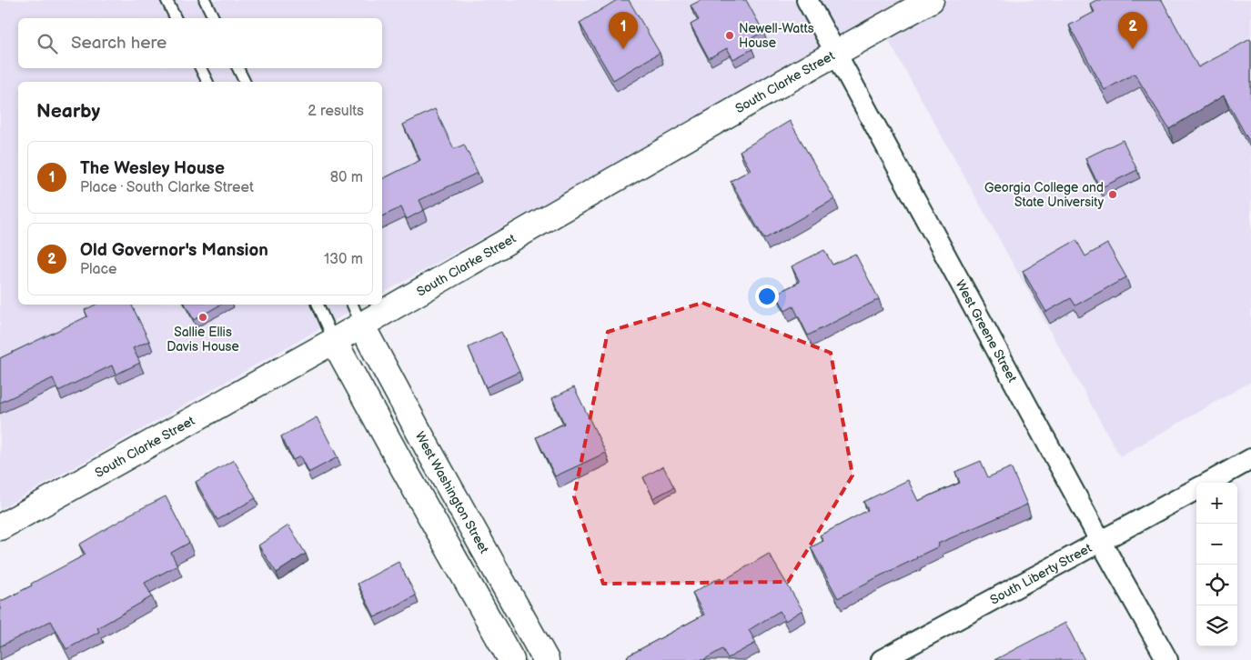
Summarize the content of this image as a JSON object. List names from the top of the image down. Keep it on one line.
{"streets":{"main road":["South Clarke Street","West Washington Street"],"street":["West Greene Street","South Liberty Street"]},"crossings":[["South Clarke Street","West Greene Street"],["South Clarke Street","West Washington Street"],["West Greene Street","South Liberty Street"]],"places":["Newell-Watts House","Georgia College and State University","Sallie Ellis Davis House"],"page":{"pins":["1","2"],"search":"Search here","heading":["Nearby","2 results"],"list":[{"mark":"1","name":"The Wesley House","note":"Place · South Clarke Street","value":"80 m"},{"mark":"2","name":"Old Governor's Mansion","note":"Place","value":"130 m"}],"map_buttons":["+","−"]}}
